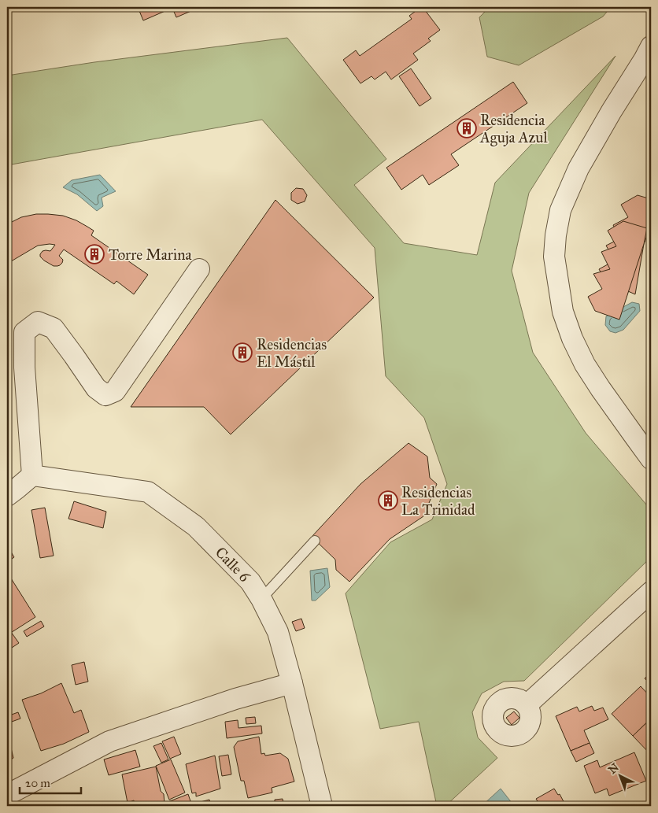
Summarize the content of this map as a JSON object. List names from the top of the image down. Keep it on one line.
{"streets":{"street":["Calle 6"]},"places":{"building":["Residencia Aguja Azul","Torre Marina","Residencias El Mástil","Residencias La Trinidad"]},"scale_bar":"20 m","north":"top left"}
